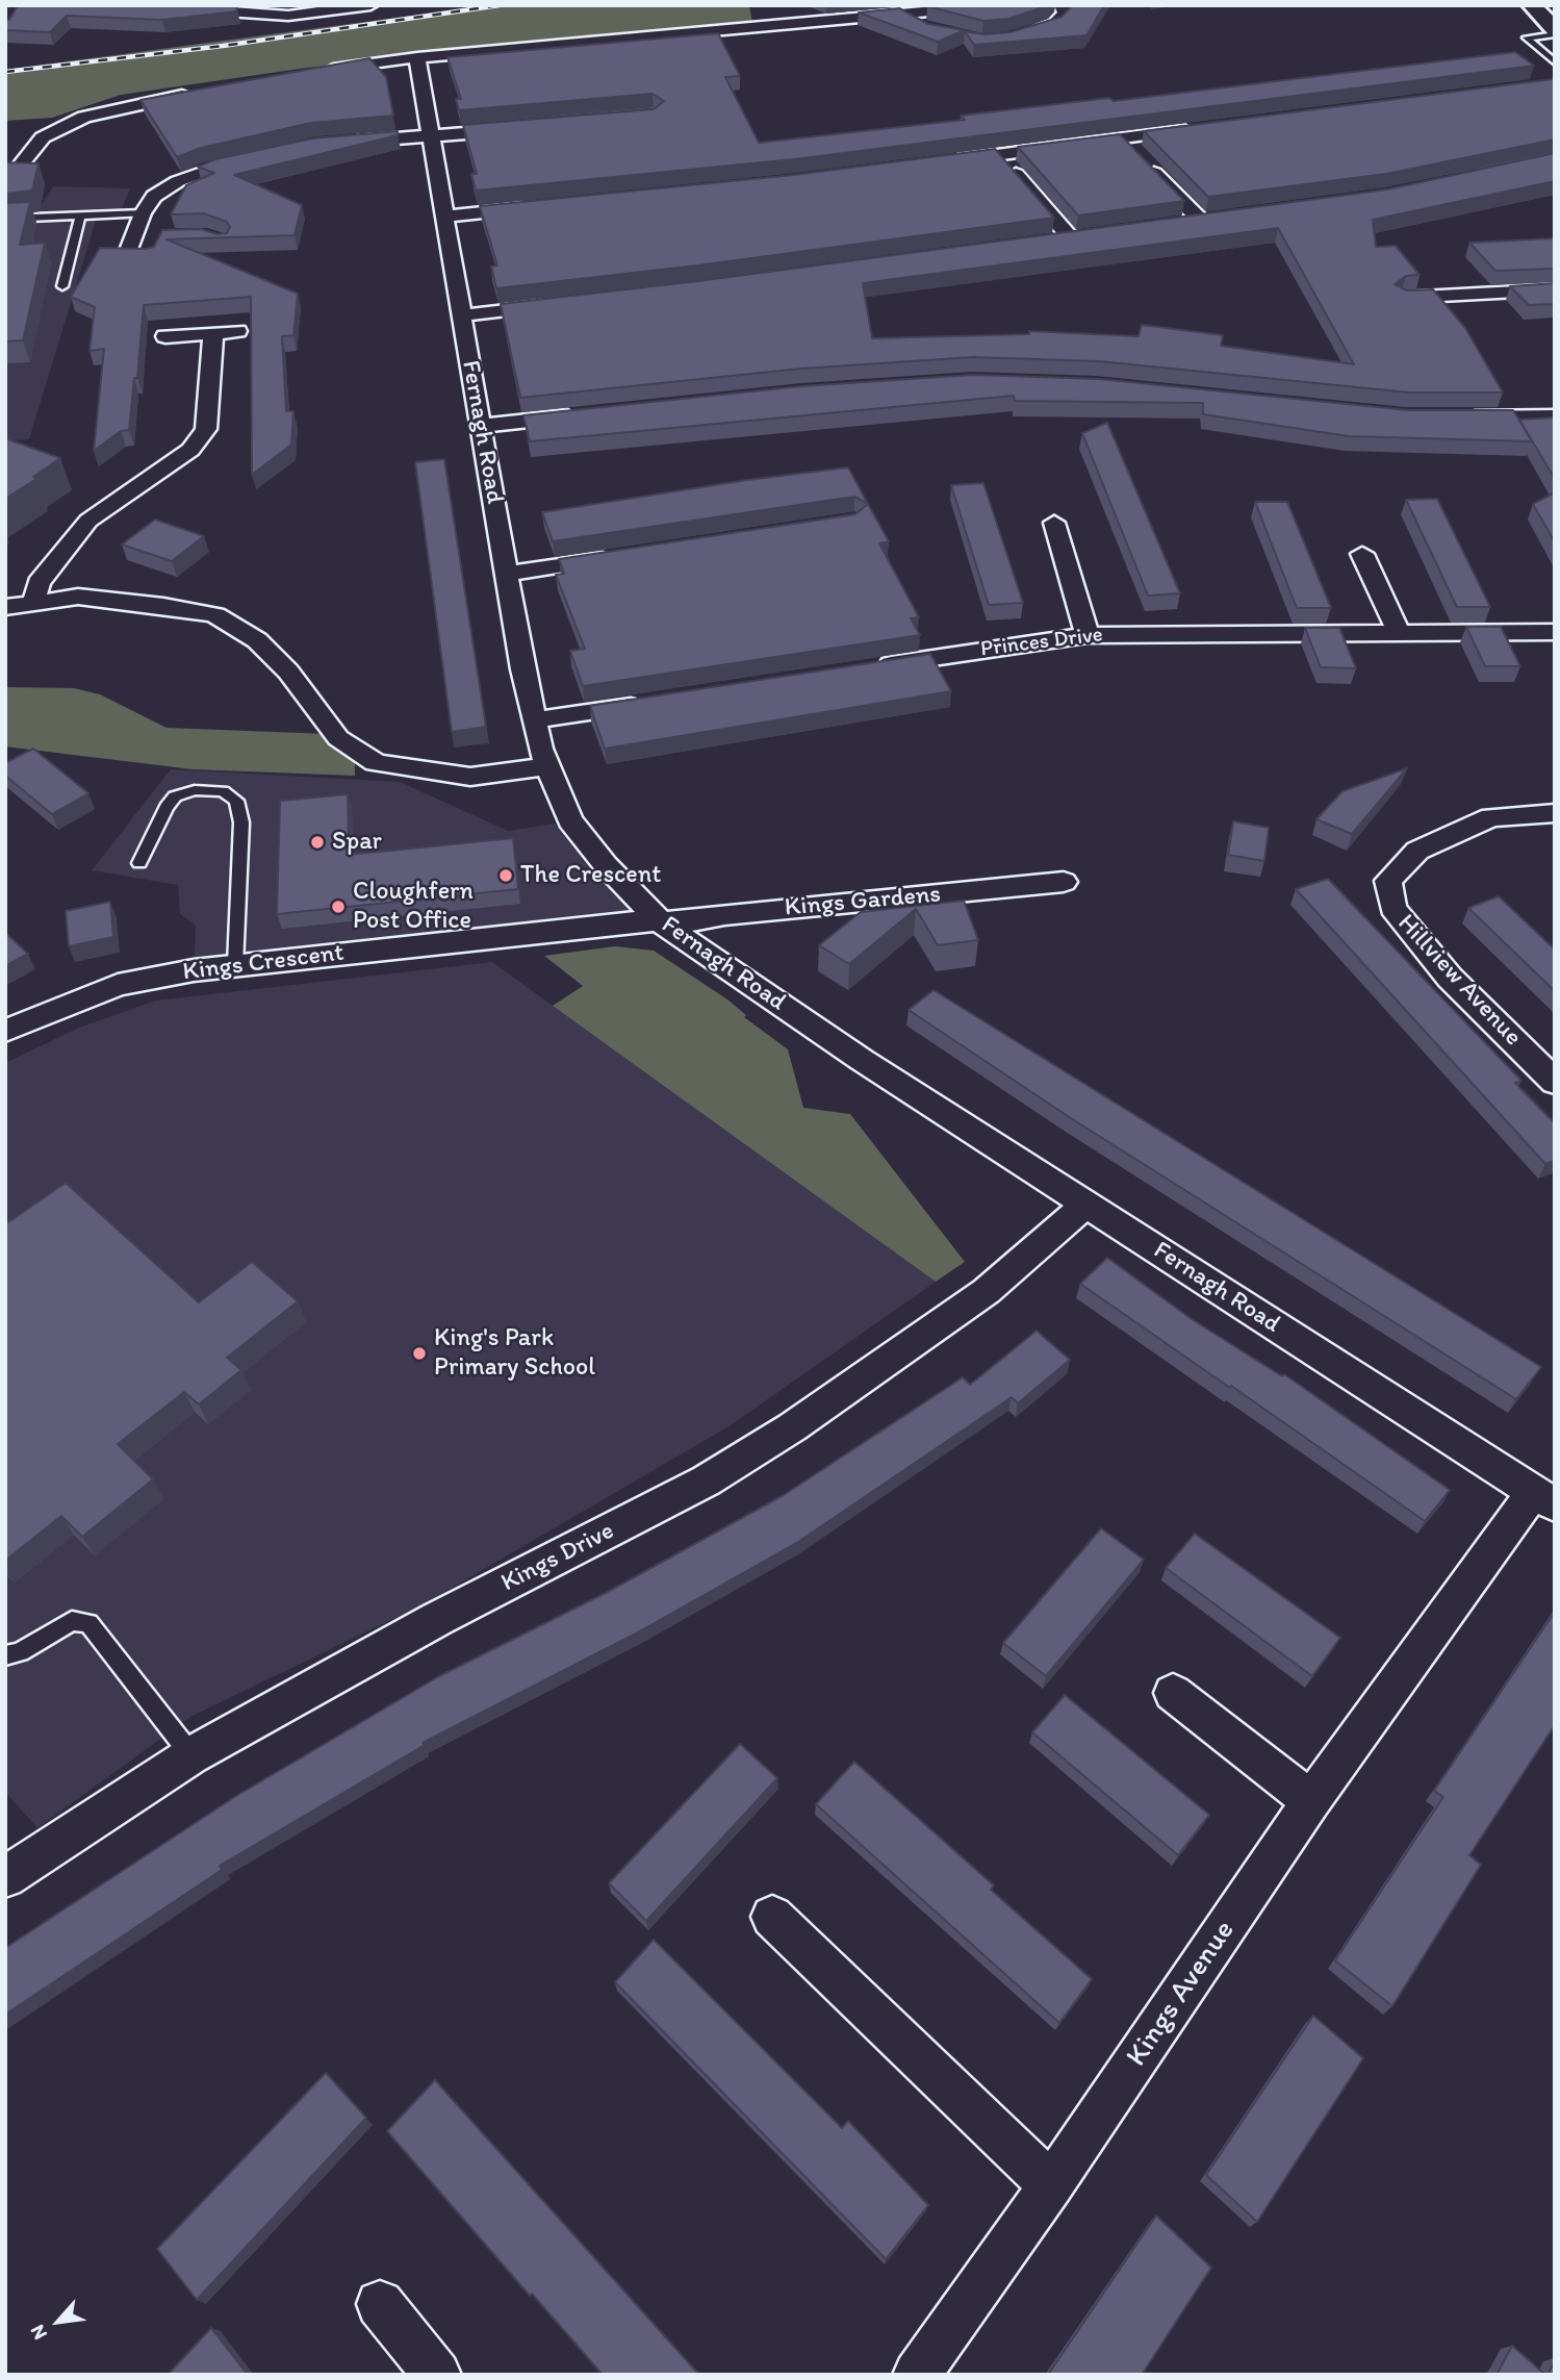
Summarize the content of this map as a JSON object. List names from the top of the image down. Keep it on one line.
{"streets":{"street":["Fernagh Road","Princes Drive","Kings Gardens","Kings Crescent","Hillview Avenue","Kings Drive","Kings Avenue"]},"crossings":[["Fernagh Road","Kings Gardens"],["Fernagh Road","Kings Crescent"],["Fernagh Road","Kings Drive"],["Fernagh Road","Kings Avenue"],["Kings Gardens","Kings Crescent"]],"places":["Spar","The Crescent","Cloughfern Post Office","King's Park Primary School"],"north":"bottom left"}
